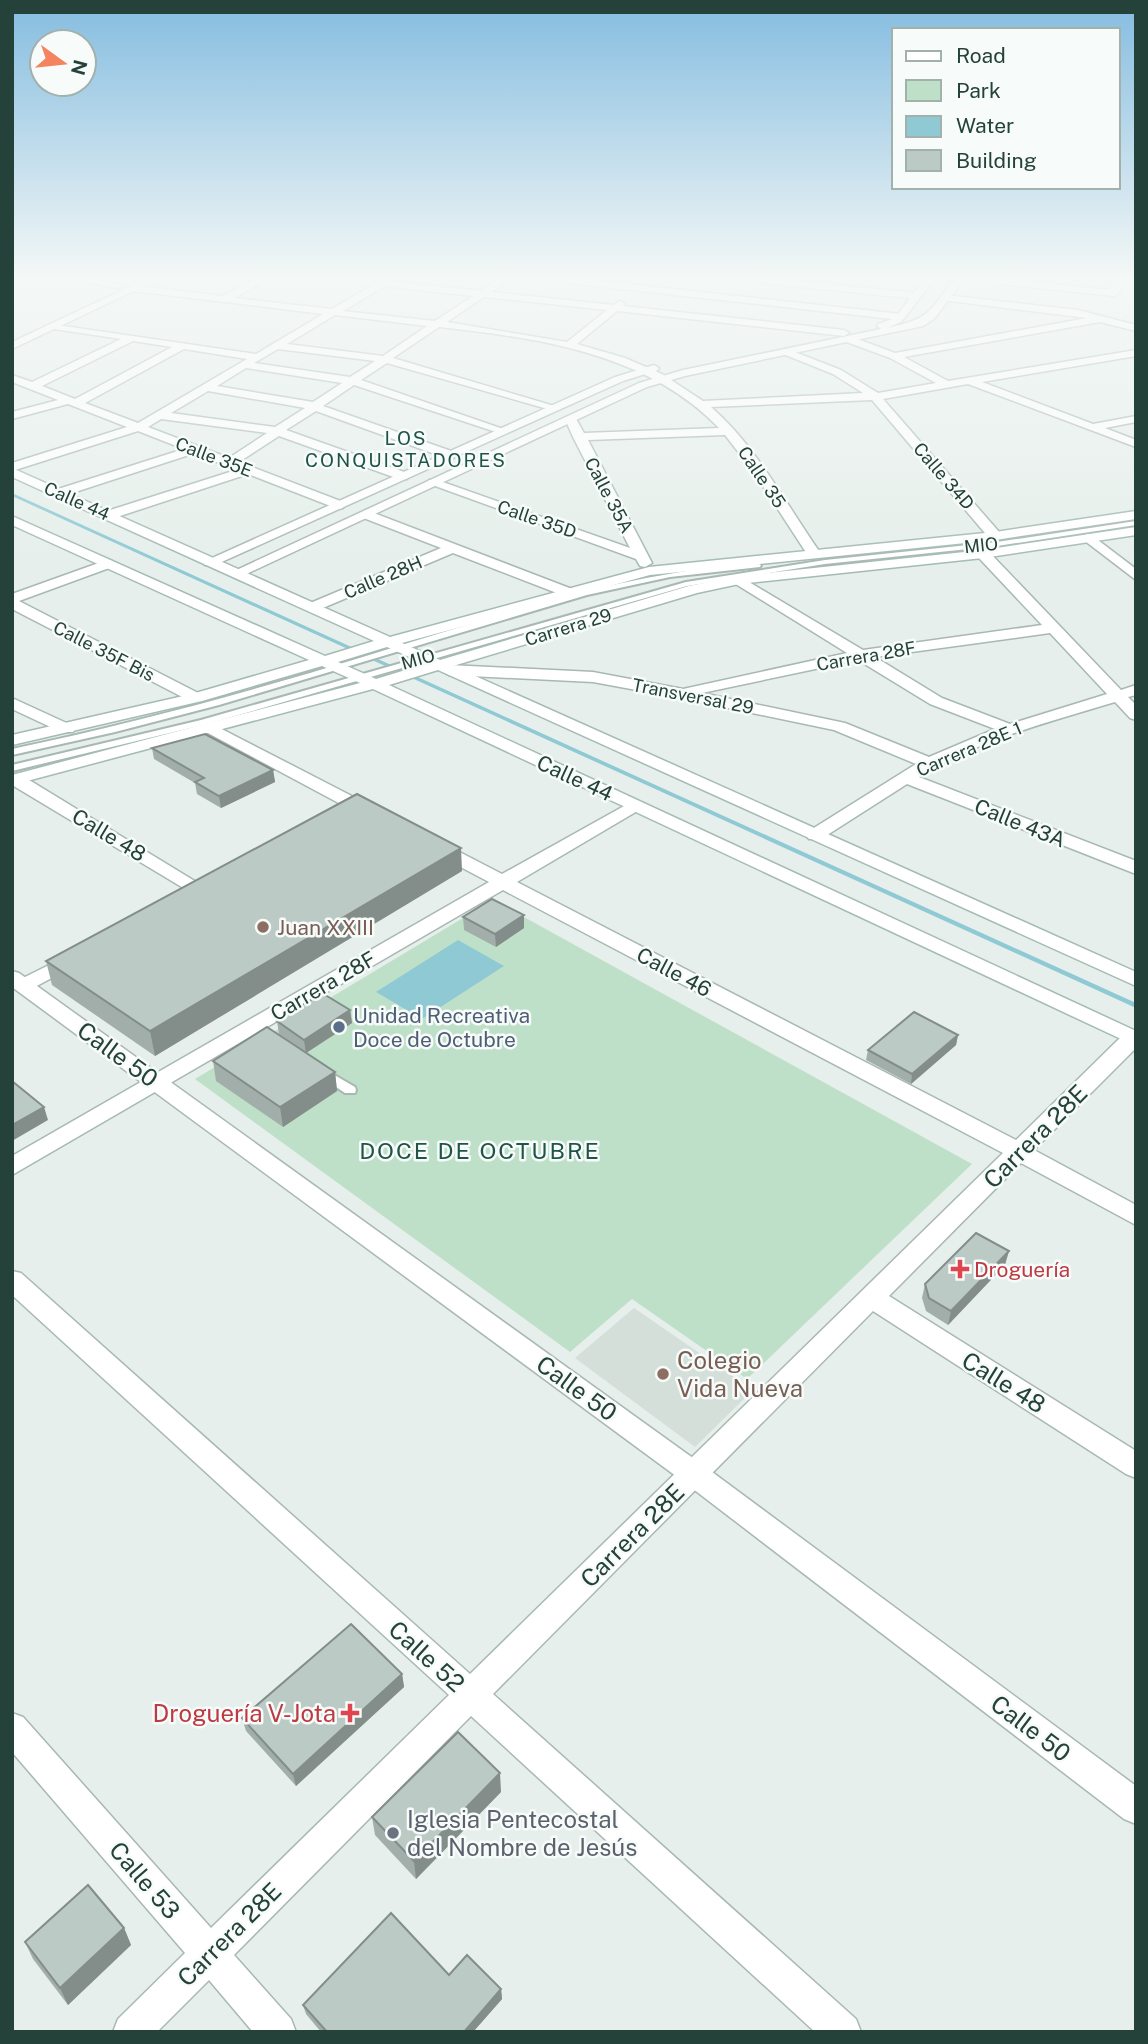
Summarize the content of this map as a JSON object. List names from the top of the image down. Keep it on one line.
{"streets":{"street":["Calle 35E","Calle 34D","Calle 35","Calle 35A","Calle 44","Calle 35D","Calle 28H","Carrera 29","Calle 35F Bis","Carrera 28F","Transversal 29","Carrera 28E 1","Calle 43A","Calle 48","Calle 46","Calle 50","Carrera 28E","Calle 52","Calle 53"],"lane":["MIO"]},"crossings":[["Calle 34D","Carrera 29"],["Calle 35","MIO"],["Calle 35","Carrera 29"],["Calle 35A","Calle 35D"],["Calle 35A","Carrera 29"],["Calle 44","MIO"],["Calle 44","Calle 28H"],["Calle 44","Carrera 29"],["Calle 44","Carrera 28F"],["Calle 44","Transversal 29"],["Calle 44","Carrera 28E 1"],["Calle 44","Carrera 28E"],["MIO","Carrera 29"],["MIO","Transversal 29"],["Carrera 29","Calle 35F Bis"],["Carrera 29","Transversal 29"],["Carrera 29","Calle 48"],["Carrera 28F","Transversal 29"],["Carrera 28F","Calle 46"],["Carrera 28F","Calle 50"],["Transversal 29","Carrera 28E 1"],["Carrera 28E 1","Calle 43A"],["Calle 48","Carrera 28E"],["Calle 46","Carrera 28E"],["Calle 50","Carrera 28E"],["Carrera 28E","Calle 52"],["Carrera 28E","Calle 53"]],"districts":["LOS CONQUISTADORES","DOCE DE OCTUBRE"],"places":{"other":["Juan XXIII","Unidad Recreativa Doce de Octubre","Colegio Vida Nueva","Iglesia Pentecostal del Nombre de Jesús"],"health":["Droguería","Droguería V-Jota"]},"legend":["Road","Park","Water","Building"],"north":"right"}
